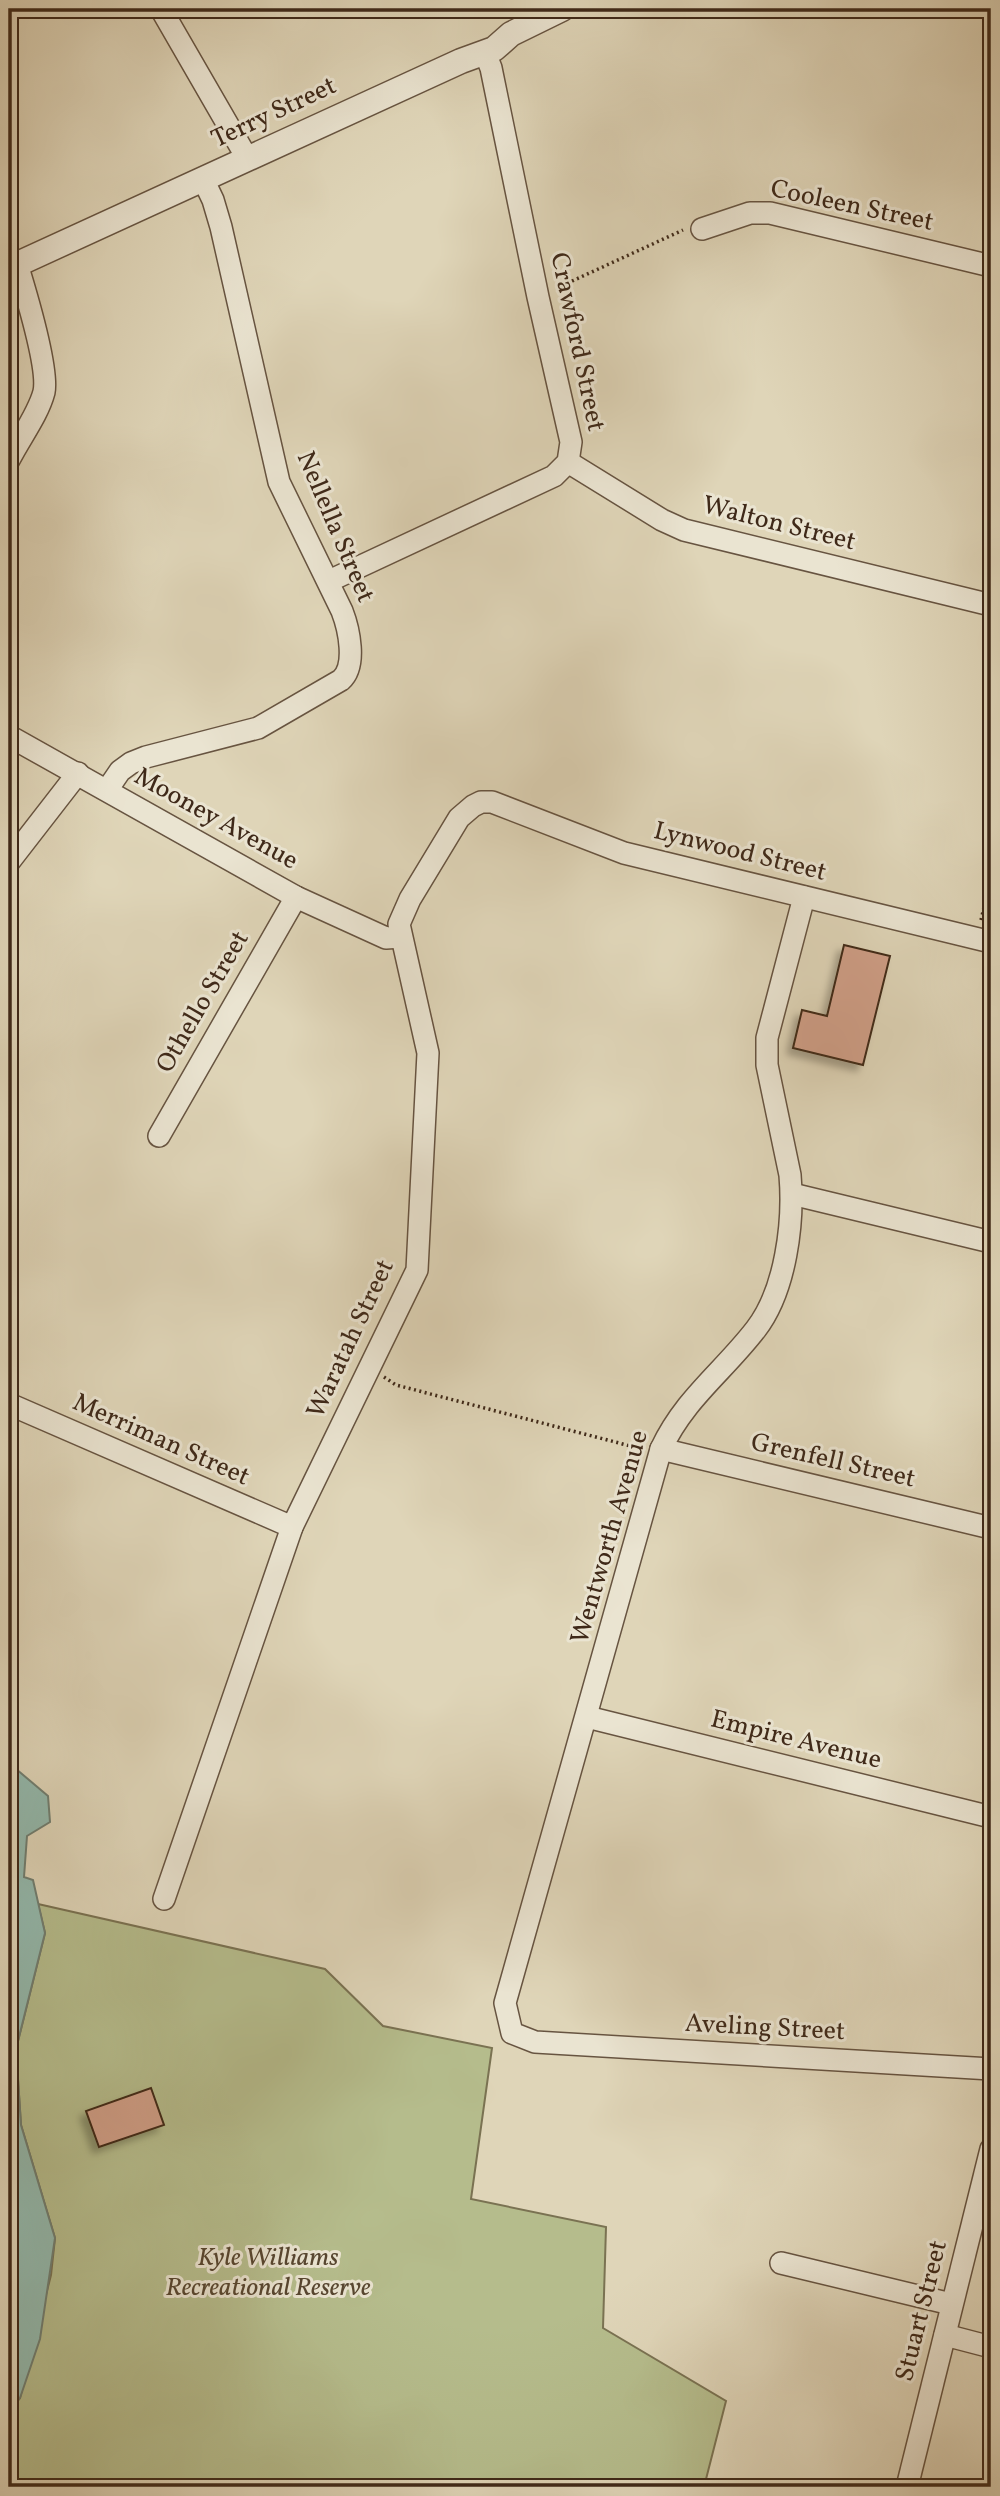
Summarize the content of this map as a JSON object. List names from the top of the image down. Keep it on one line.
{"streets":{"street":["Terry Street","Cooleen Street","Crawford Street","Walton Street","Nellella Street","Mooney Avenue","Lynwood Street","Othello Street","Waratah Street","Merriman Street","Grenfell Street","Wentworth Avenue","Empire Avenue","Aveling Street","Stuart Street"]},"crossings":[["Terry Street","Crawford Street"],["Terry Street","Nellella Street"],["Crawford Street","Walton Street"],["Crawford Street","Nellella Street"],["Nellella Street","Mooney Avenue"],["Mooney Avenue","Othello Street"],["Mooney Avenue","Waratah Street"],["Lynwood Street","Waratah Street"],["Lynwood Street","Wentworth Avenue"],["Waratah Street","Merriman Street"],["Grenfell Street","Wentworth Avenue"],["Wentworth Avenue","Empire Avenue"],["Wentworth Avenue","Aveling Street"]],"parks":["Kyle Williams Recreational Reserve"]}
